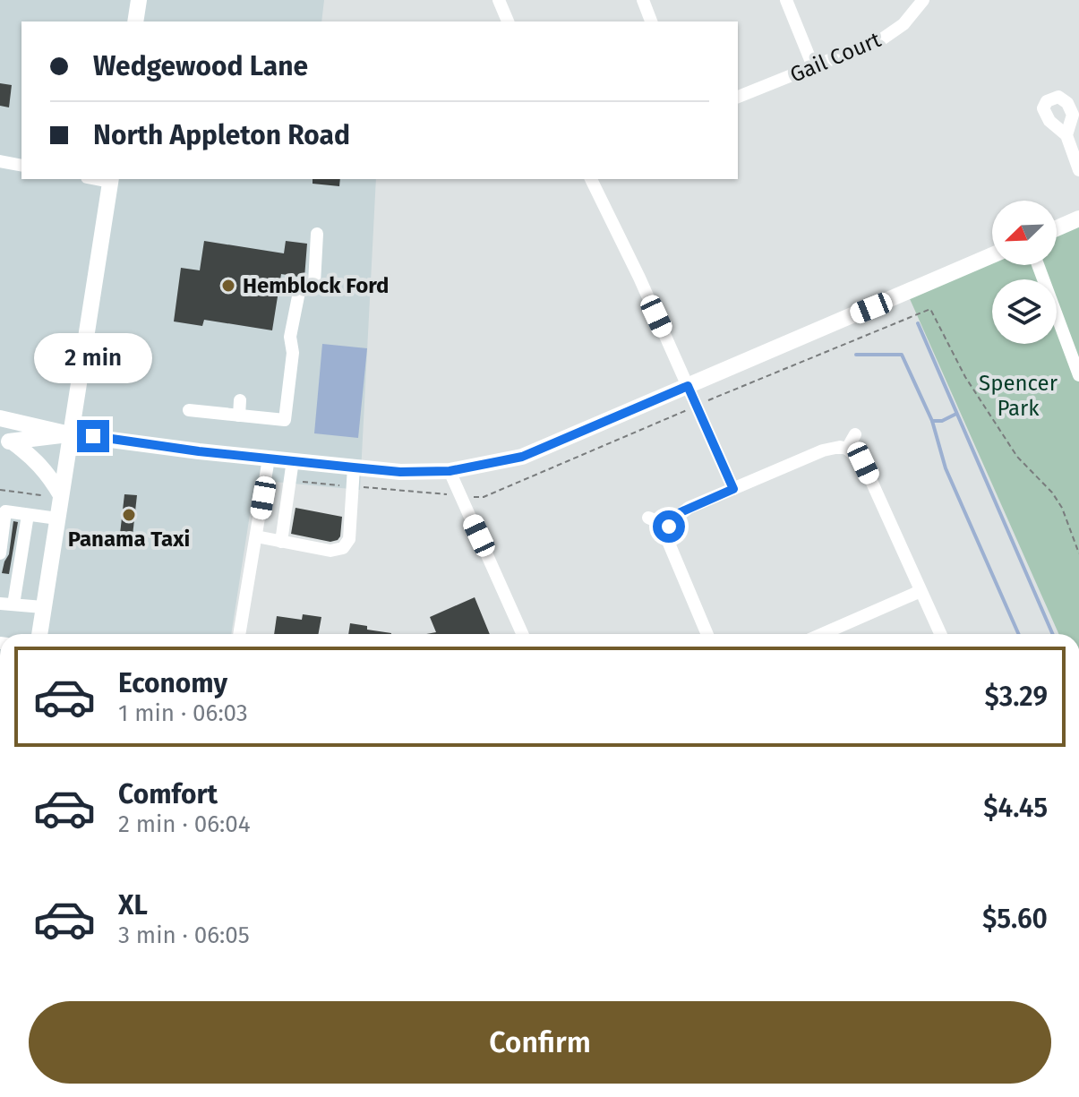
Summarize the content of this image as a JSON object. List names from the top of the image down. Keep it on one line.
{"streets":{"street":["Gail Court"]},"parks":["Spencer Park"],"places":["Hemblock Ford","Panama Taxi"],"north":"bottom left","page":{"banner":["Wedgewood Lane","North Appleton Road"],"bubble":"2 min","list":[{"name":"Economy","note":"1 min · 06:03","value":"$3.29"},{"name":"Comfort","note":"2 min · 06:04","value":"$4.45"},{"name":"XL","note":"3 min · 06:05","value":"$5.60"}],"buttons":"Confirm"}}
